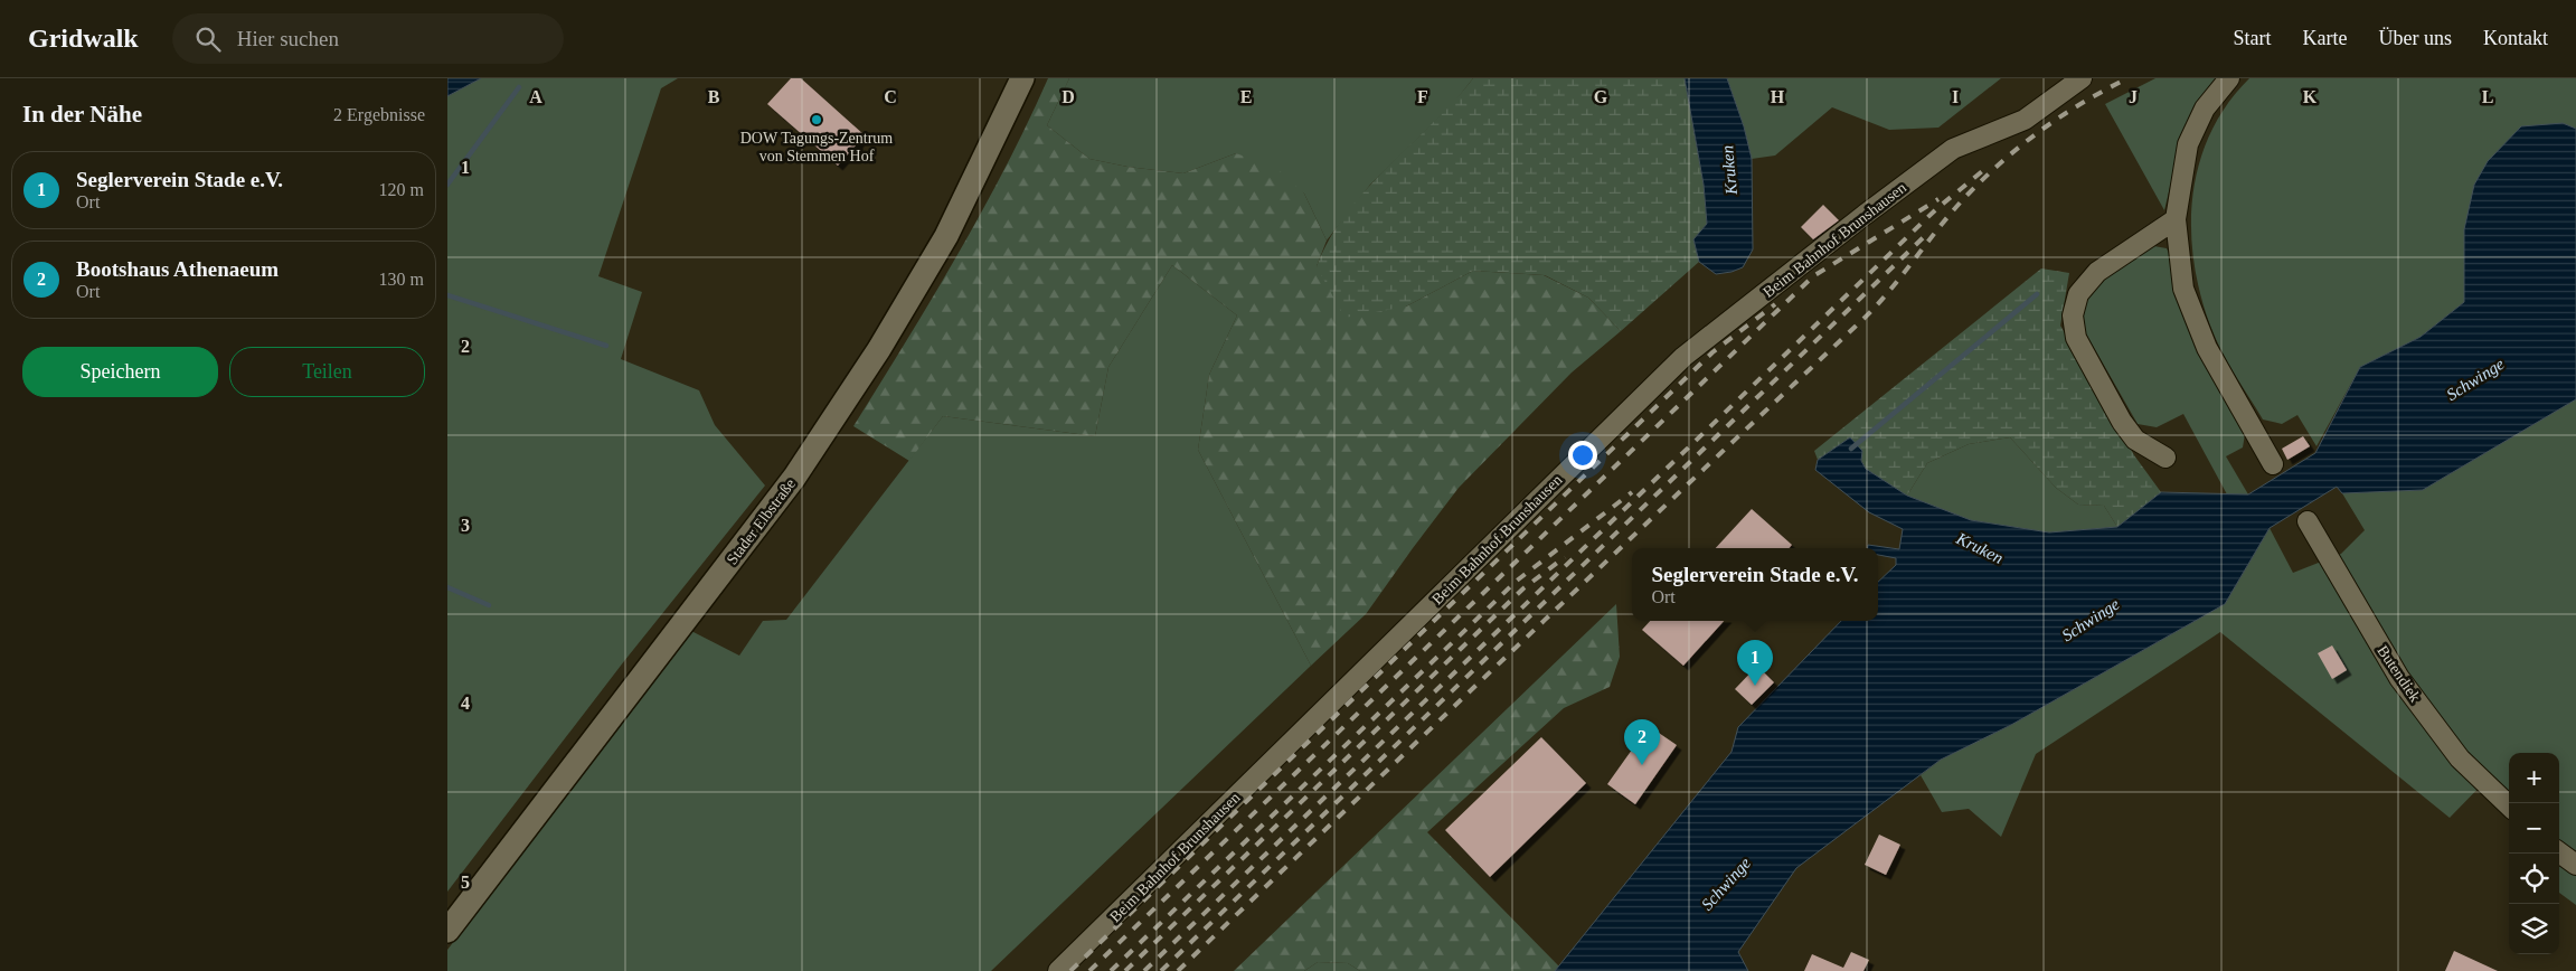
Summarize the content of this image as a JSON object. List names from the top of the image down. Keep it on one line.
{"streets":{"street":["Beim Bahnhof Brunshausen","Stader Elbstraße","Butendiek"]},"water":["Kruken","Schwinge"],"places":["DOW Tagungs-Zentrum von Stemmen Hof"],"page":{"header":"Gridwalk","search":"Hier suchen","nav":["Start","Karte","Über uns","Kontakt"],"heading":["In der Nähe","2 Ergebnisse"],"list":[{"mark":"1","name":"Seglerverein Stade e.V.","note":"Ort","value":"120 m"},{"mark":"2","name":"Bootshaus Athenaeum","note":"Ort","value":"130 m"}],"buttons":["Speichern","Teilen"],"popup":["Seglerverein Stade e.V.","Ort"],"pins":["1","2"],"map_buttons":["+","−"]},"grid":{"columns":["A","B","C","D","E","F","G","H","I","J","K","L"],"rows":["1","2","3","4","5"]}}
